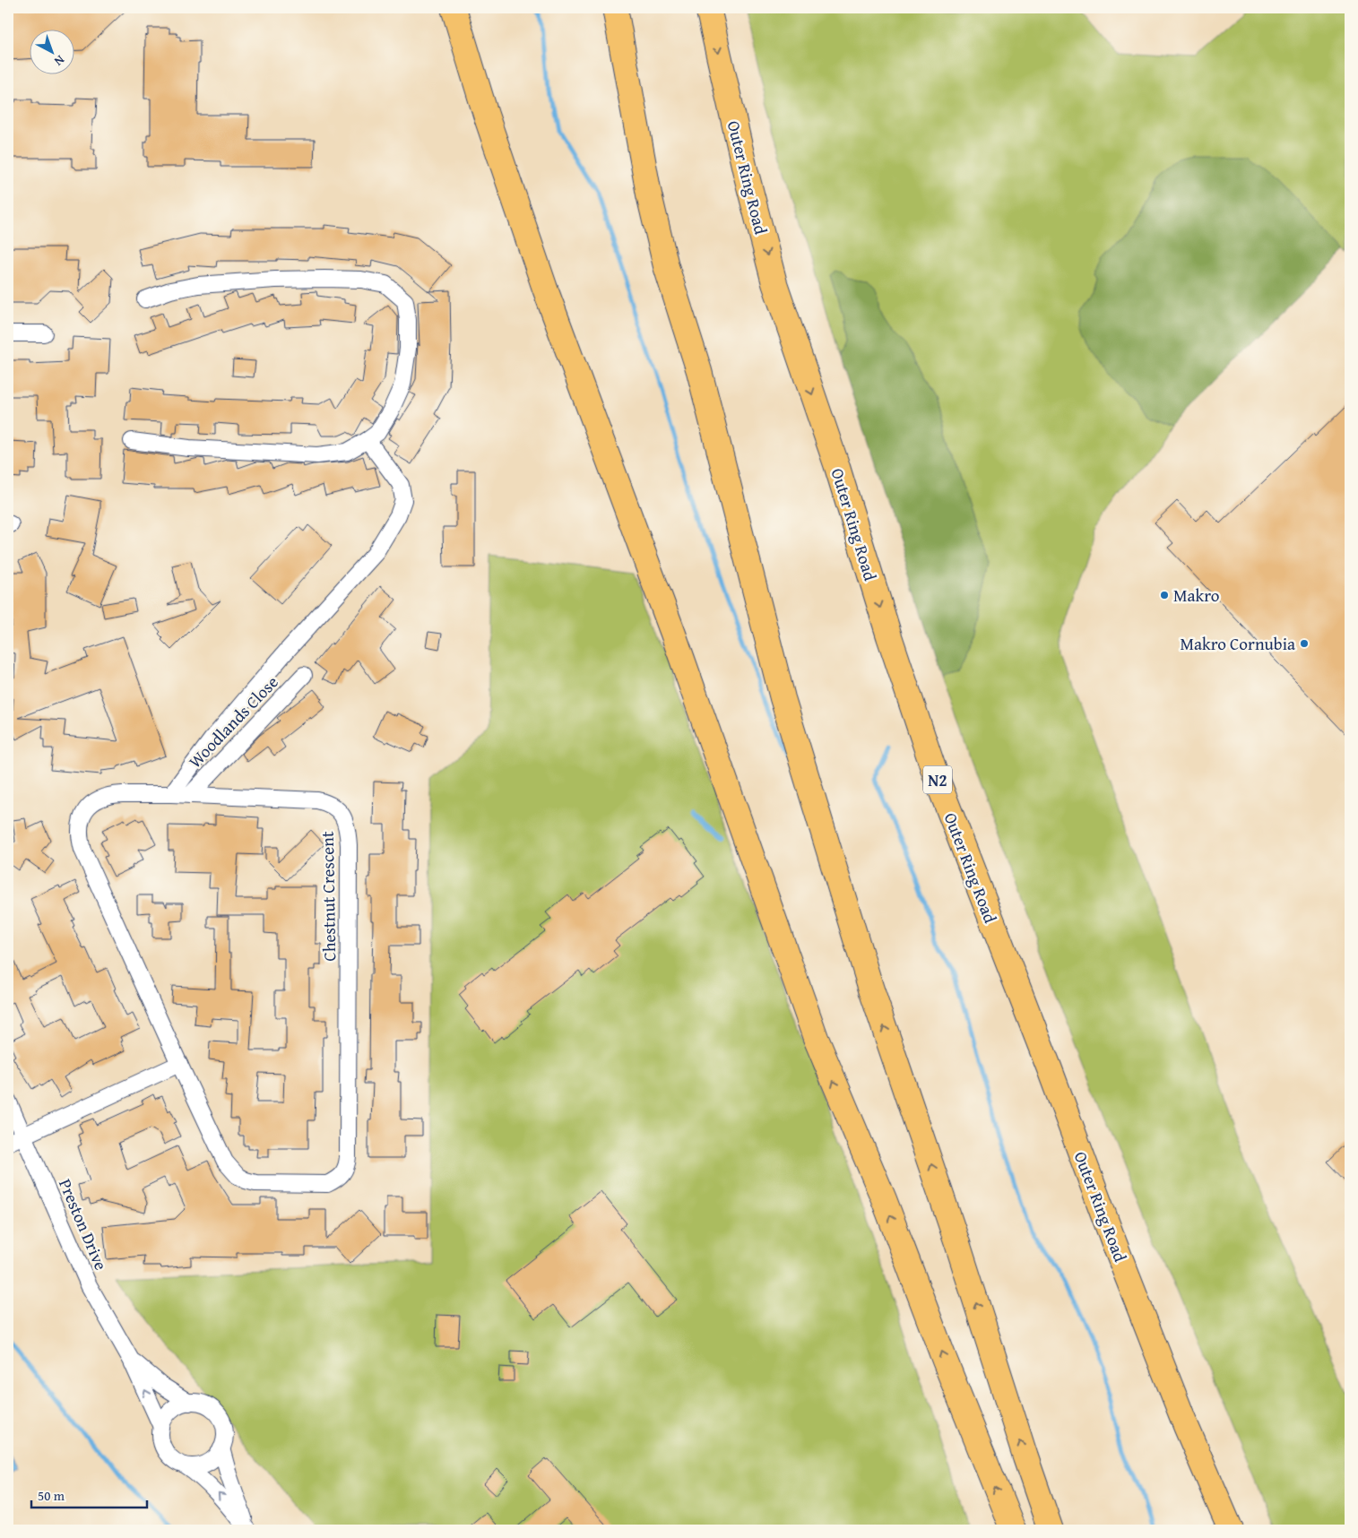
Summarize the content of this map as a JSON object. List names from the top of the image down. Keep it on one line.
{"streets":{"highway":["Outer Ring Road","N2"],"street":["Woodlands Close","Chestnut Crescent","Preston Drive"]},"crossings":[["Woodlands Close","Chestnut Crescent"]],"places":["Makro","Makro Cornubia"],"scale_bar":"50 m","north":"bottom right"}
